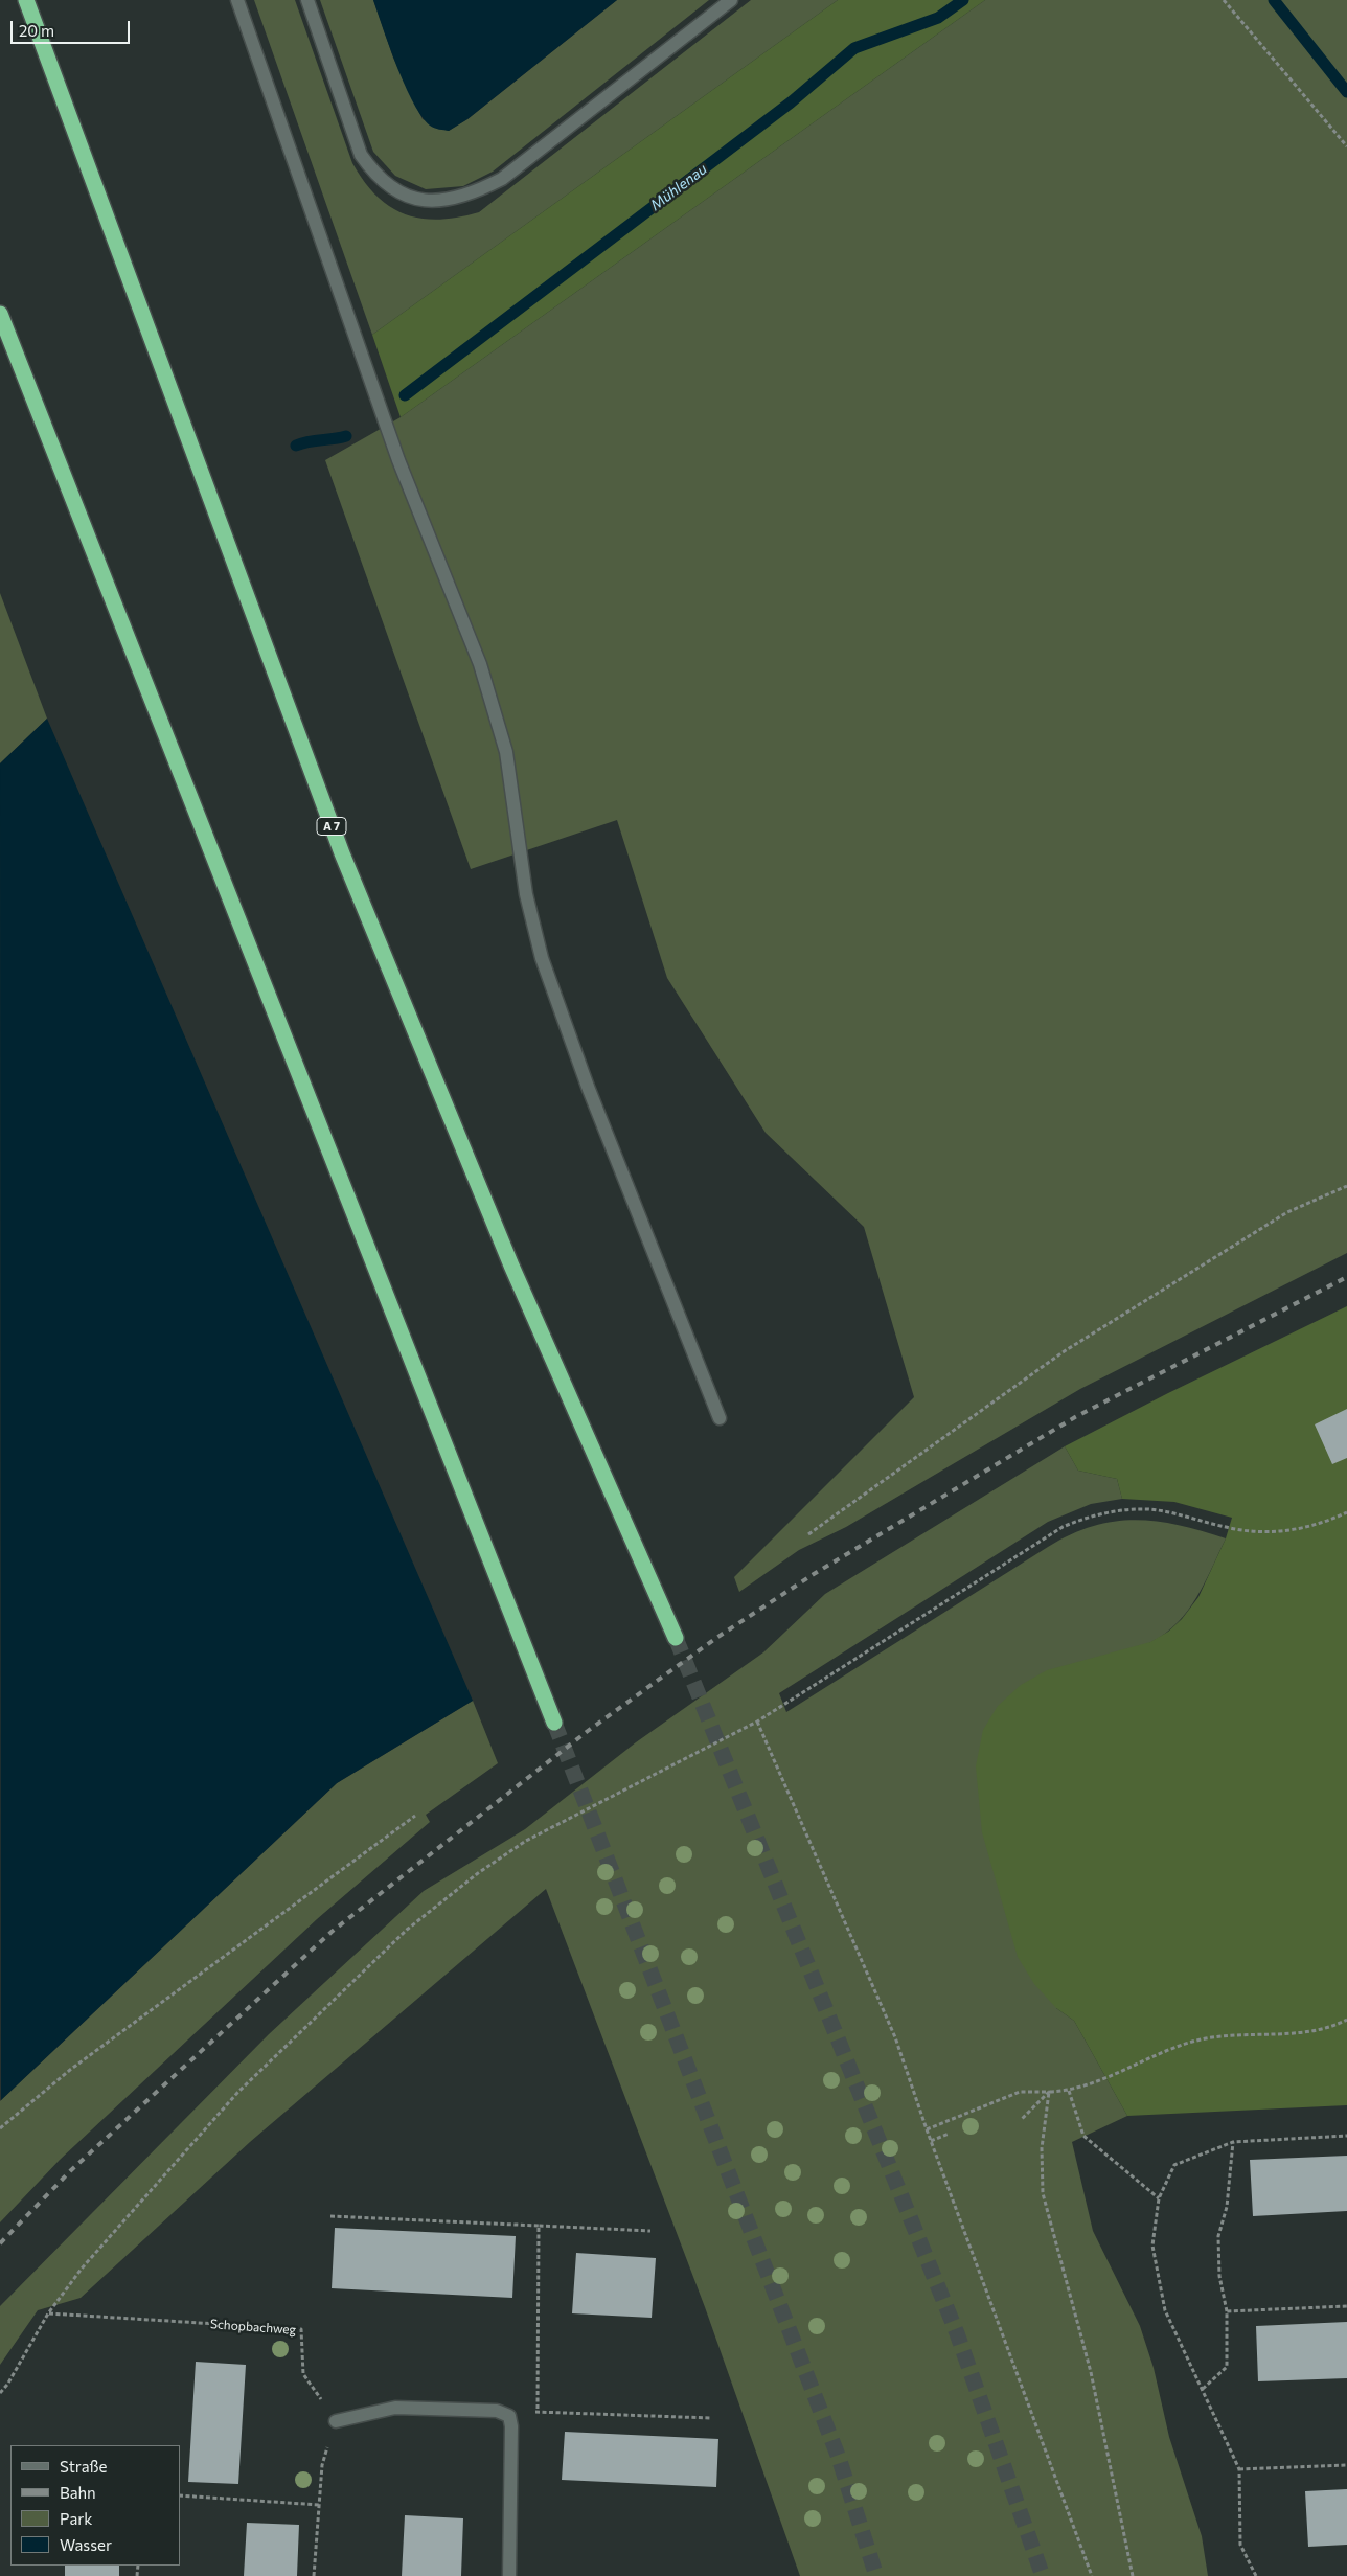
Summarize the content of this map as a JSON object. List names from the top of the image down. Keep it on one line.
{"streets":{"highway":["A 7"],"path":["Schopbachweg"]},"water":["Mühlenau"],"legend":["Straße","Bahn","Park","Wasser"],"scale_bar":"20 m"}
